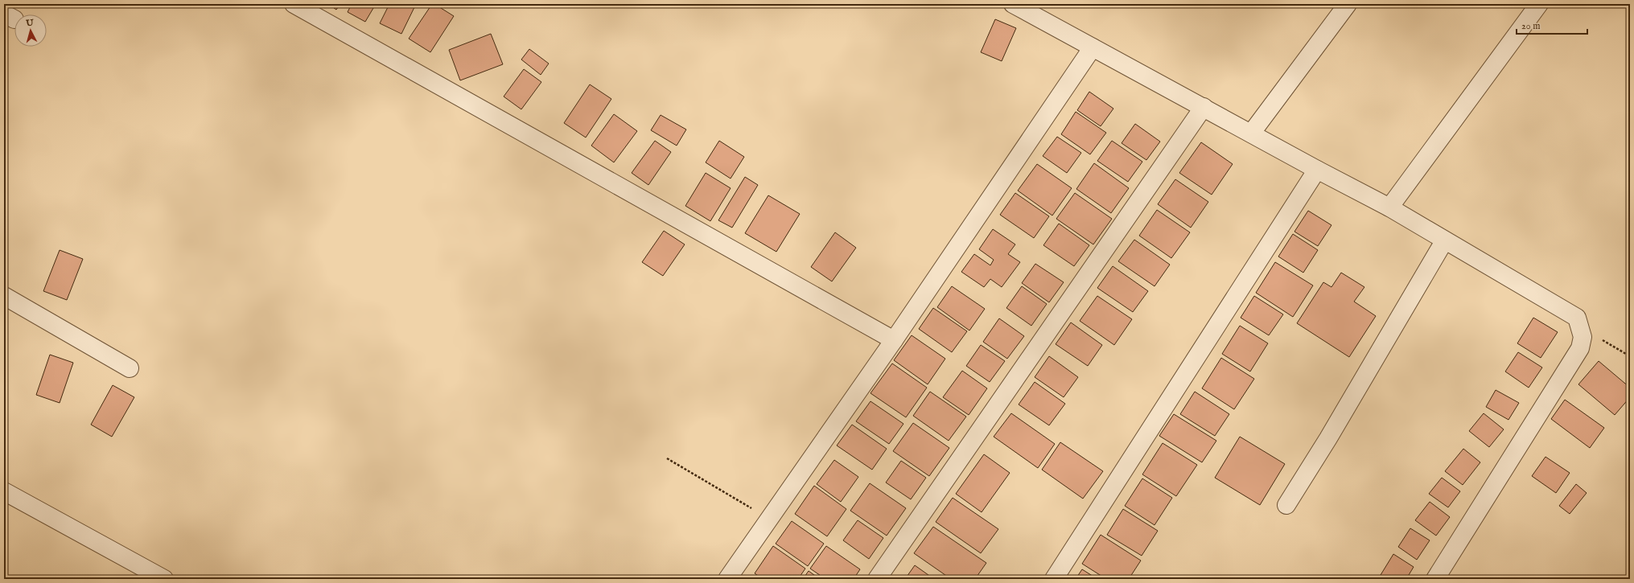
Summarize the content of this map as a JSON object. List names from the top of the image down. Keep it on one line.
{"scale_bar":"20 m","north":"top"}
